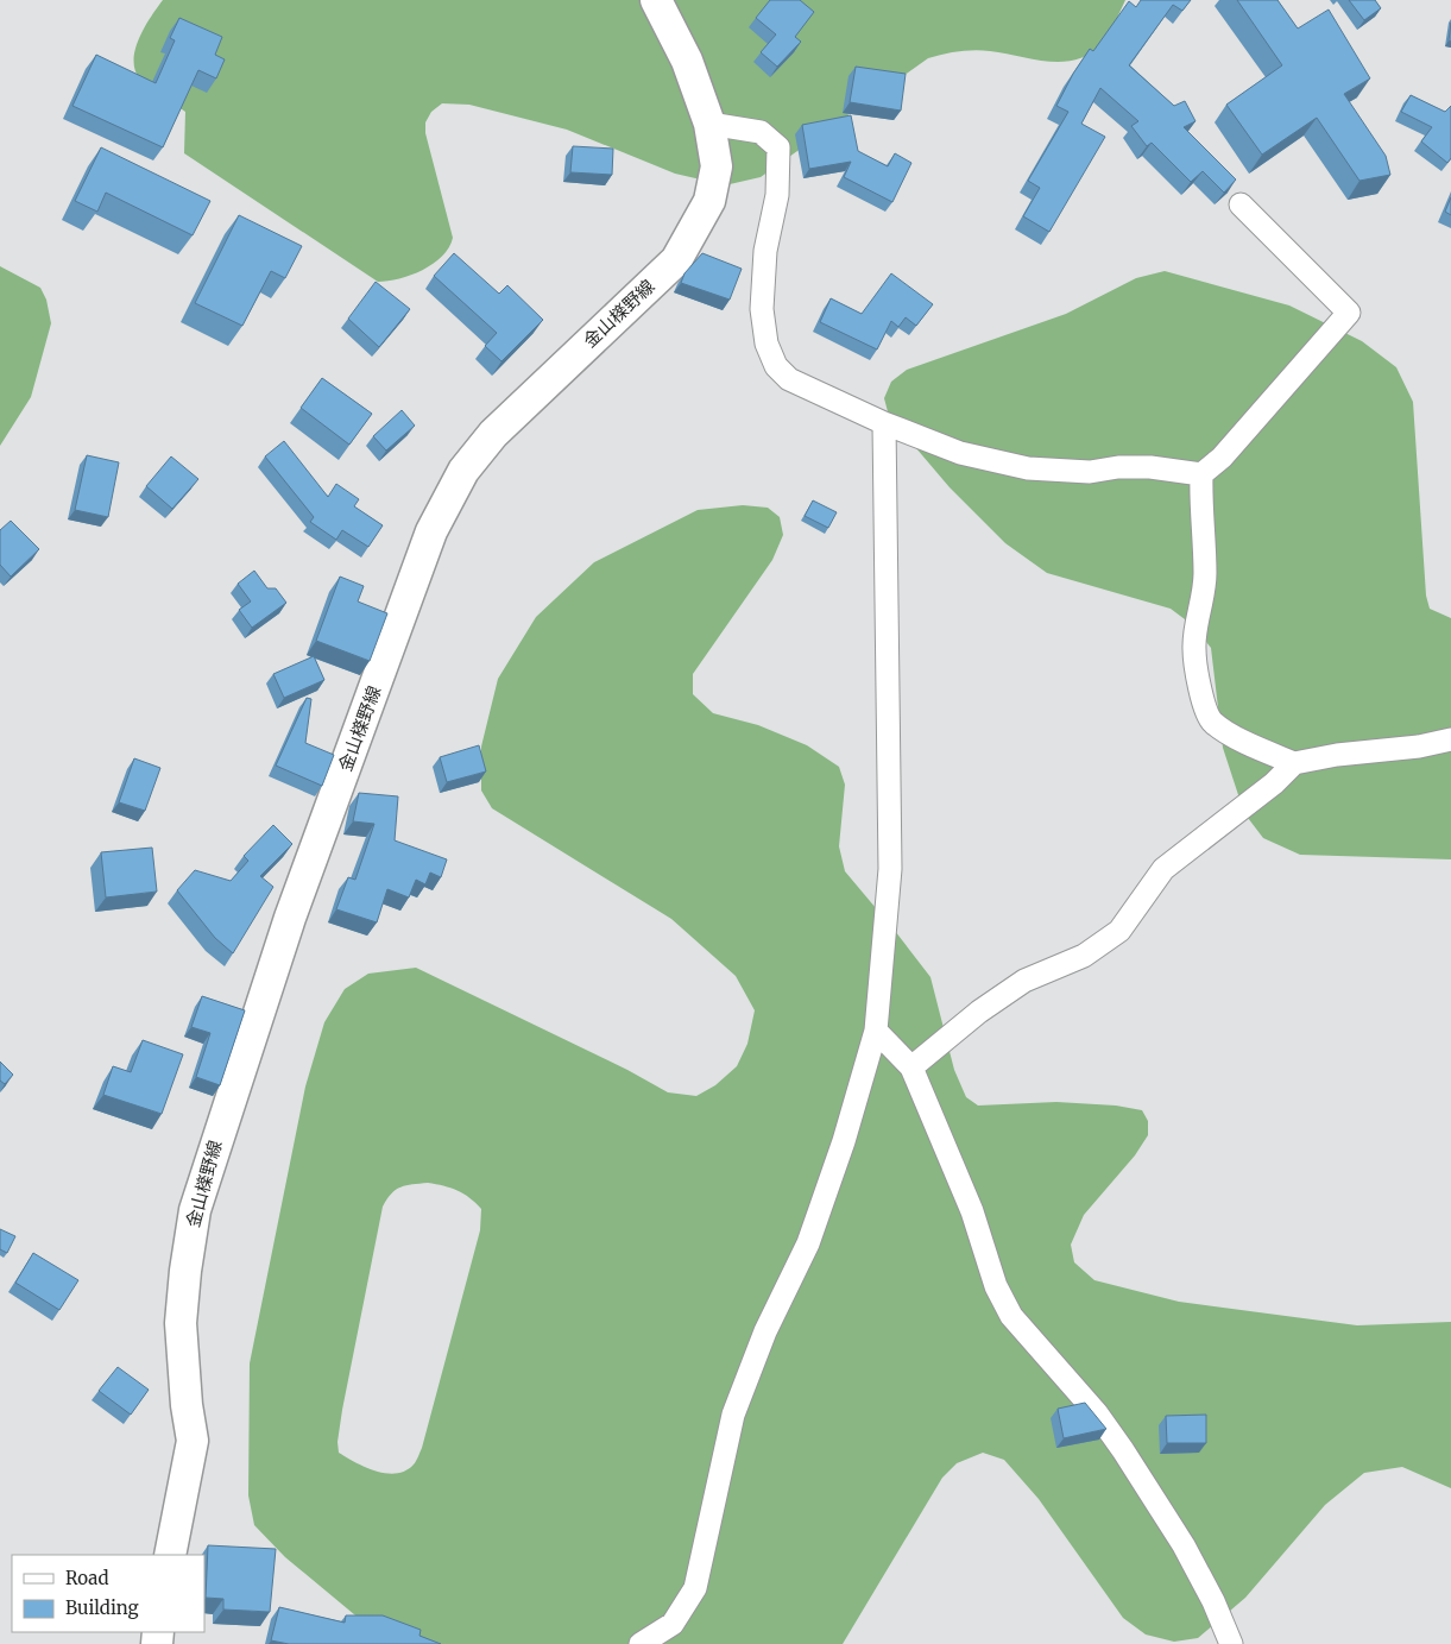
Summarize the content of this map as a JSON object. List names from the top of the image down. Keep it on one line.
{"streets":{"main road":["金山檪野線"]},"legend":["Road","Building"]}
